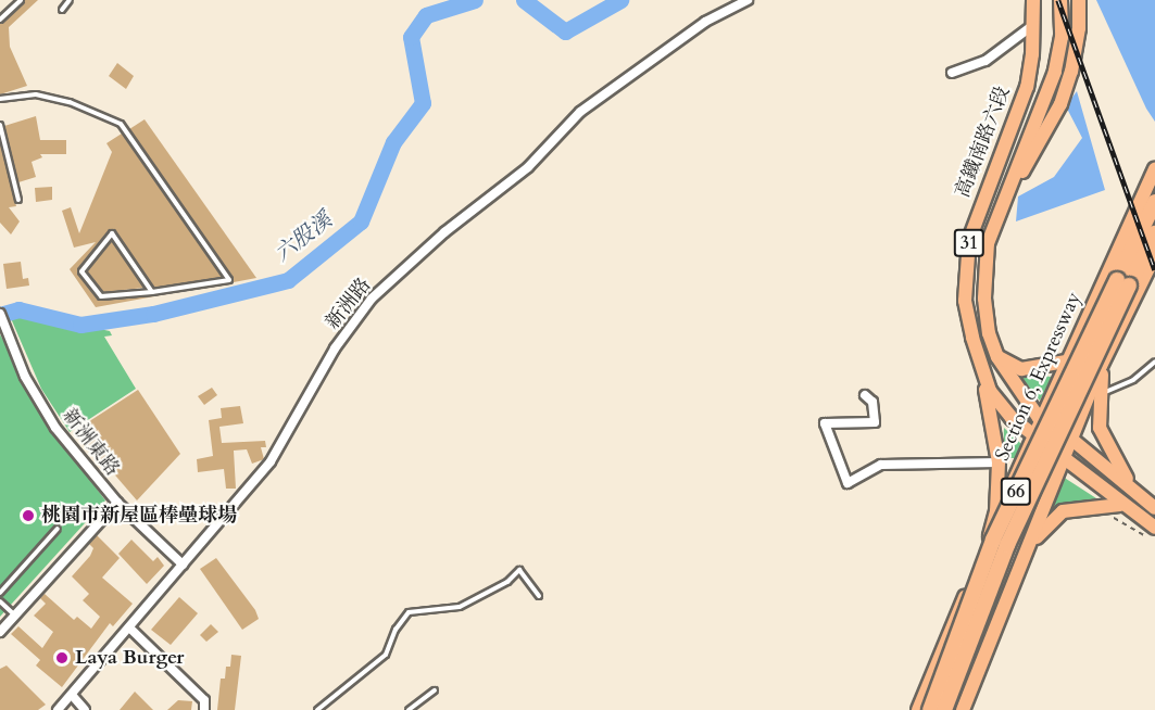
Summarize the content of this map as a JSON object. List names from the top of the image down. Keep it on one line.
{"streets":{"highway":["66"],"main road":["高鐵南路六段","31","Section 6, Expressway"],"street":["新洲路","新洲東路"]},"crossings":[["高鐵南路六段","31"],["高鐵南路六段","Section 6, Expressway"],["高鐵南路六段","66"],["31","Section 6, Expressway"],["新洲路","新洲東路"]],"water":["六股溪"],"places":["桃園市新屋區棒壘球場","Laya Burger"]}
